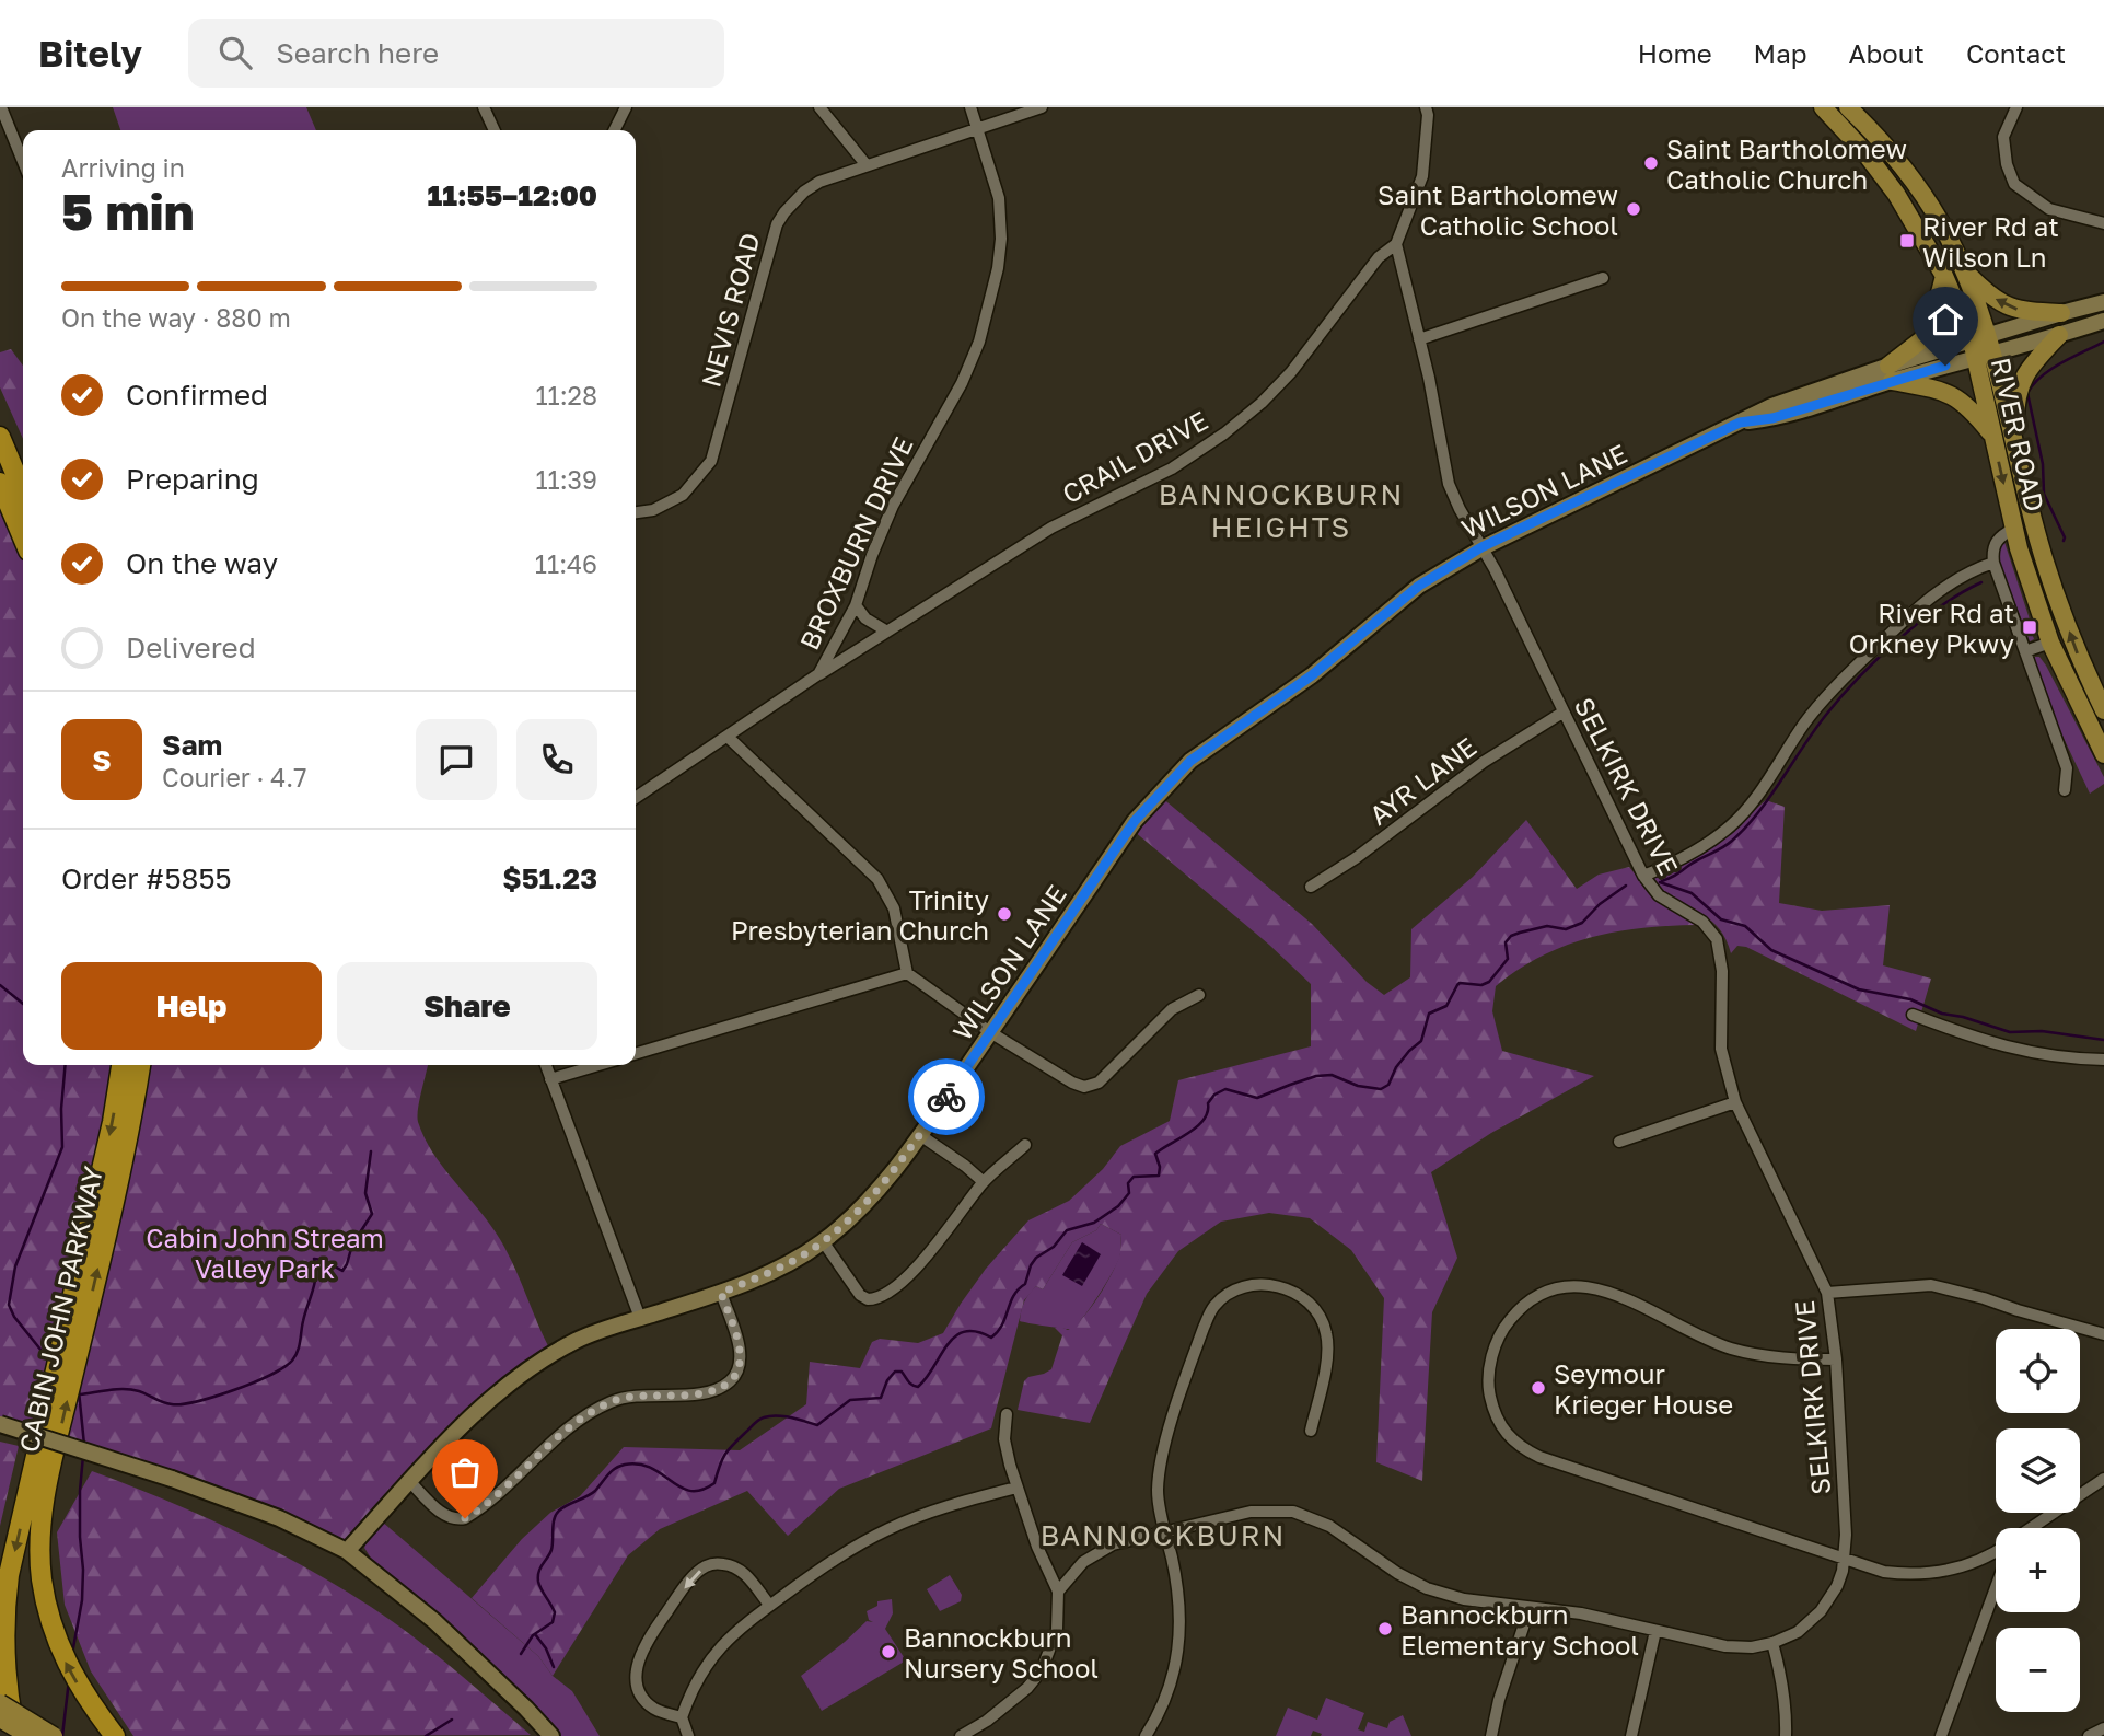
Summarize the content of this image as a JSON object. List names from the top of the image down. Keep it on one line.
{"streets":{"highway":["CABIN JOHN PARKWAY"],"main road":["RIVER ROAD","WILSON LANE"],"street":["NEVIS ROAD","CRAIL DRIVE","BROXBURN DRIVE","AYR LANE","SELKIRK DRIVE"]},"crossings":[["NEVIS ROAD","BROXBURN DRIVE"],["RIVER ROAD","WILSON LANE"],["CRAIL DRIVE","BROXBURN DRIVE"],["CRAIL DRIVE","SELKIRK DRIVE"],["WILSON LANE","SELKIRK DRIVE"],["AYR LANE","SELKIRK DRIVE"]],"districts":["BANNOCKBURN HEIGHTS","BANNOCKBURN"],"parks":["Cabin John Stream Valley Park"],"places":{"other":["Saint Bartholomew Catholic Church","Saint Bartholomew Catholic School","Trinity Presbyterian Church","Seymour Krieger House","Bannockburn Elementary School","Bannockburn Nursery School"],"transit":["River Rd at Wilson Ln","River Rd at Orkney Pkwy"]},"page":{"header":"Bitely","search":"Search here","nav":["Home","Map","About","Contact"],"heading":["5 min","Arriving in","11:55–12:00"],"panel":["Sam","Courier · 4.7","Order #5855","$51.23"],"bar":"On the way · 880 m","list":[["Confirmed","11:28"],["Preparing","11:39"],["On the way","11:46"],"Delivered"],"round":"S","buttons":["Help","Share"],"map_buttons":["+","−"]}}
